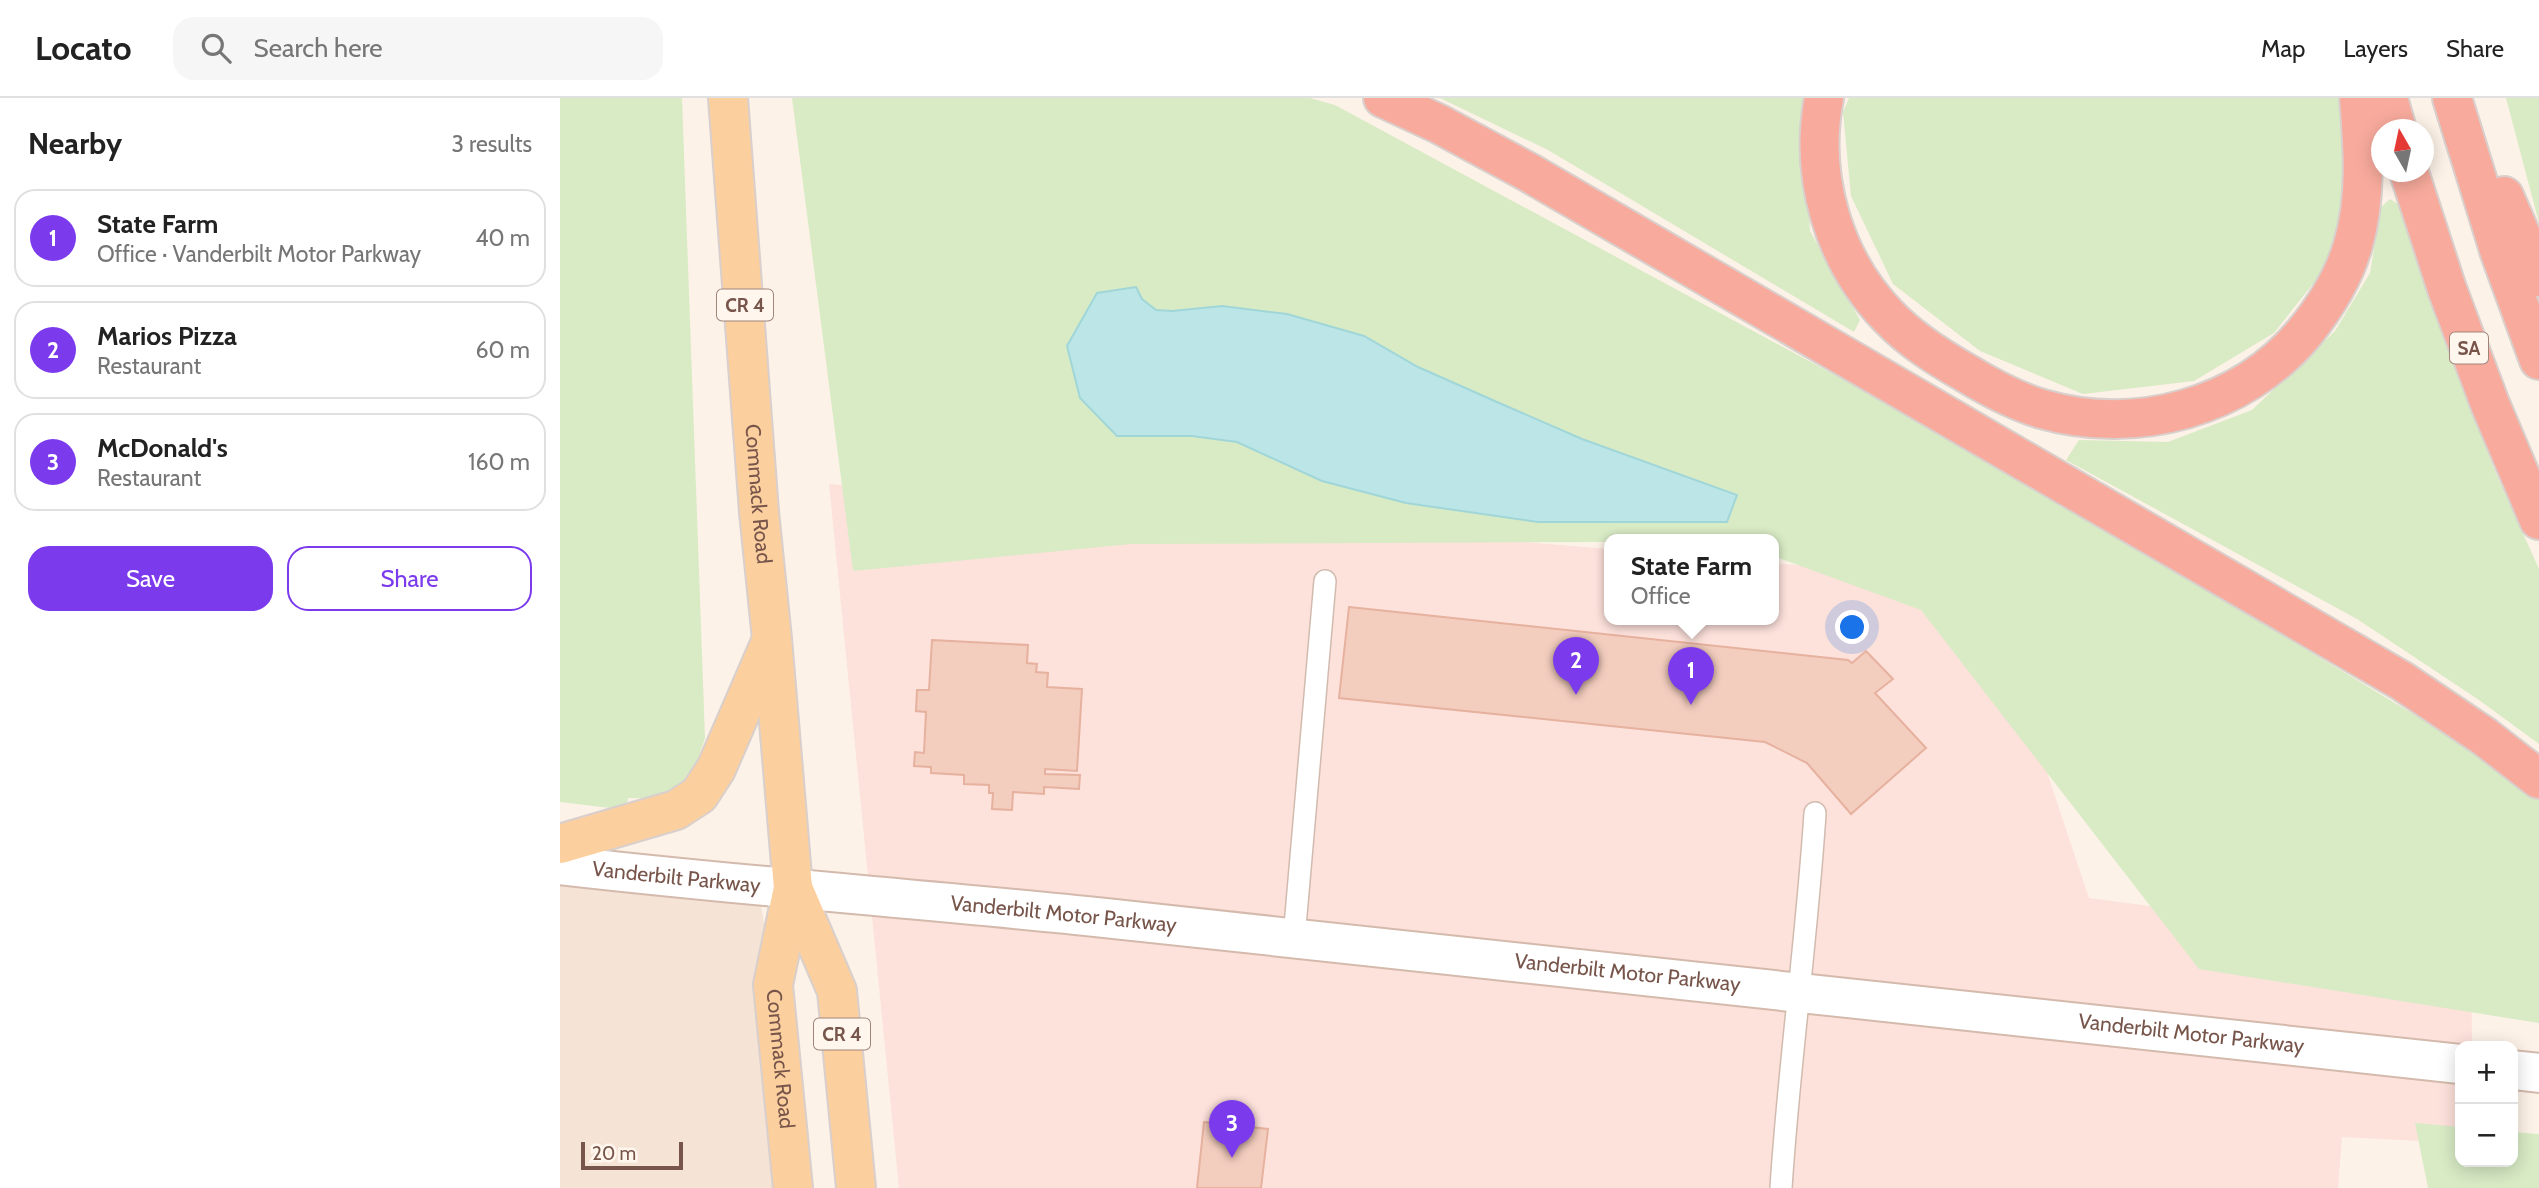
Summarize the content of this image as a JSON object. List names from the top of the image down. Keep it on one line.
{"streets":{"highway":["SA"],"main road":["CR 4","Commack Road","Vanderbilt Parkway","Vanderbilt Motor Parkway"]},"crossings":[["Commack Road","Vanderbilt Parkway"],["Commack Road","Vanderbilt Motor Parkway"],["Vanderbilt Parkway","Vanderbilt Motor Parkway"]],"scale_bar":"20 m","north":"top","page":{"header":"Locato","search":"Search here","nav":["Map","Layers","Share"],"heading":["Nearby","3 results"],"list":[{"mark":"1","name":"State Farm","note":"Office · Vanderbilt Motor Parkway","value":"40 m"},{"mark":"2","name":"Marios Pizza","note":"Restaurant","value":"60 m"},{"mark":"3","name":"McDonald's","note":"Restaurant","value":"160 m"}],"buttons":["Save","Share"],"popup":["State Farm","Office"],"pins":["2","1","3"],"map_buttons":["+","−"],"scale":"20 m"}}
